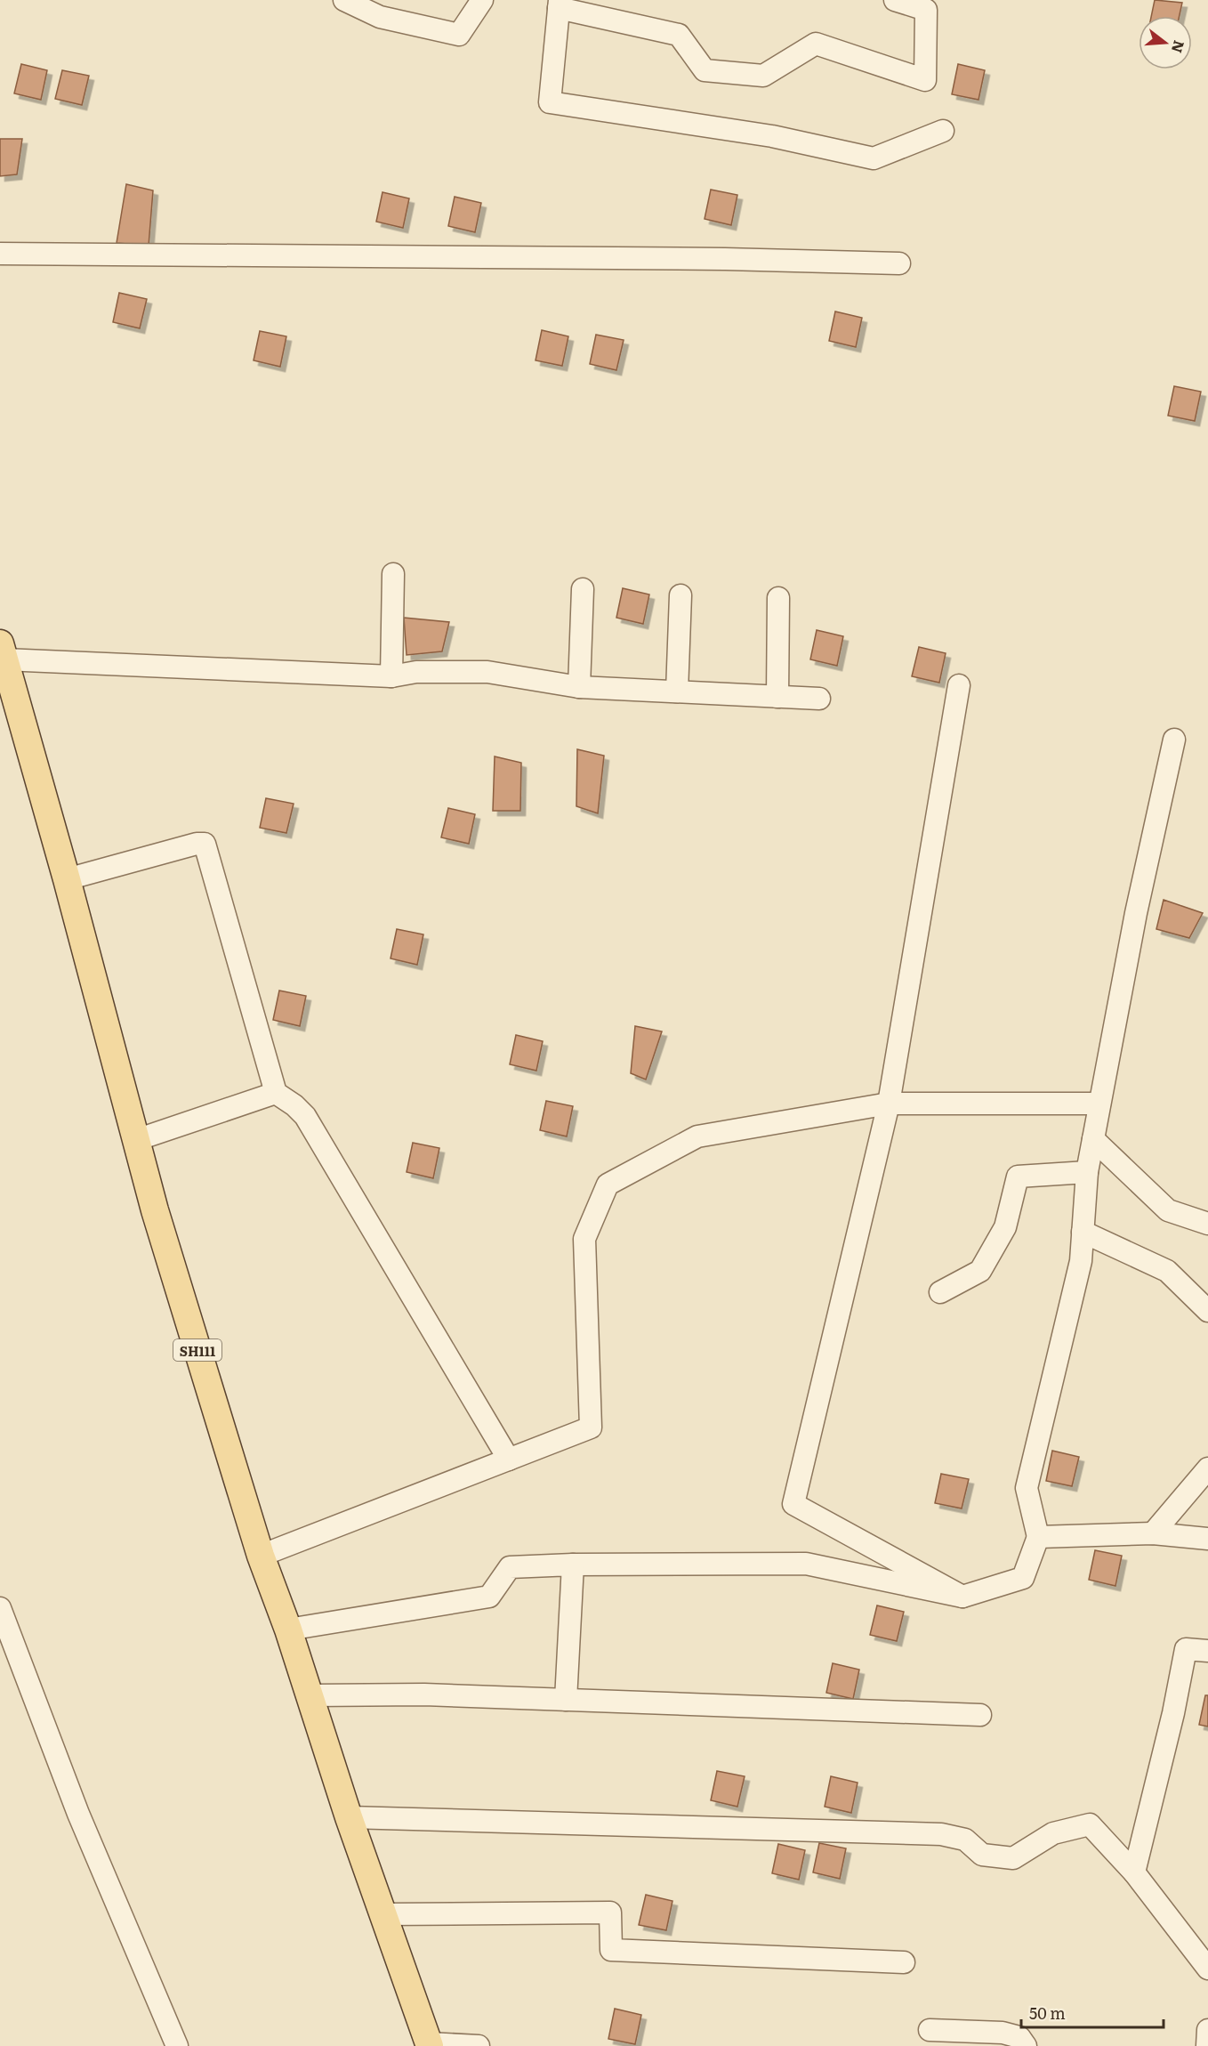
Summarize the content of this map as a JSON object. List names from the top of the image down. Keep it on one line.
{"streets":{"main road":["SH111"]},"scale_bar":"50 m","north":"right"}
